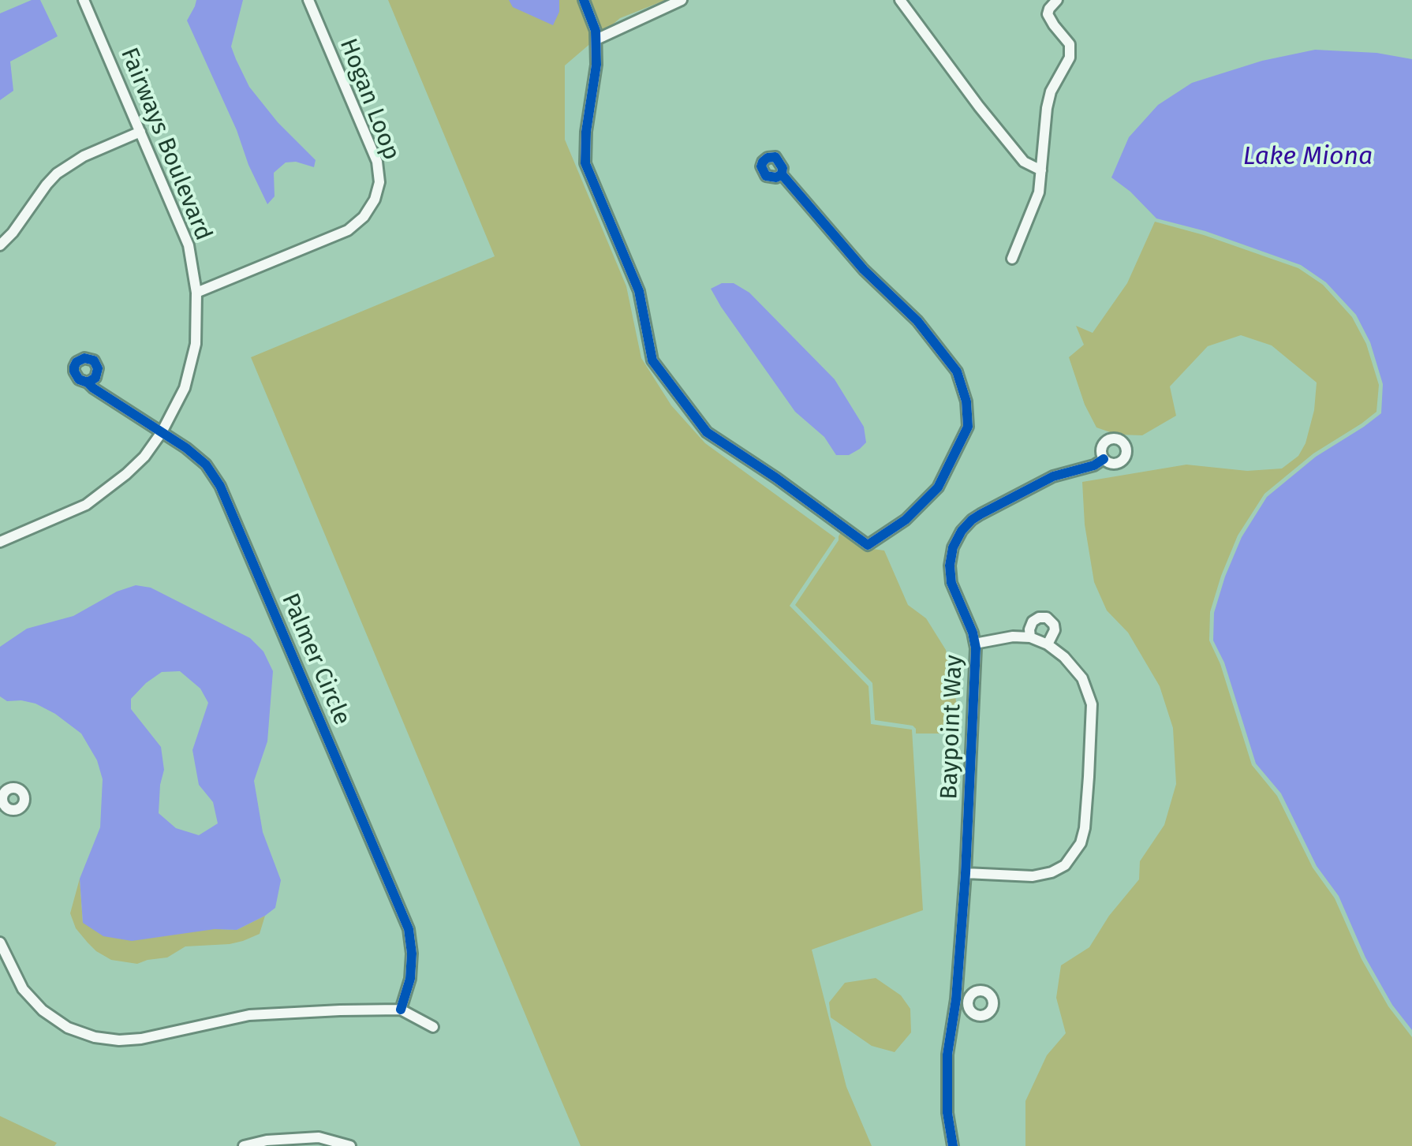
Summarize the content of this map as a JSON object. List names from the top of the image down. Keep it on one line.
{"streets":{"street":["Hogan Loop","Fairways Boulevard","Palmer Circle","Baypoint Way"]},"crossings":[["Hogan Loop","Fairways Boulevard"],["Fairways Boulevard","Palmer Circle"]],"water":["Lake Miona"]}
